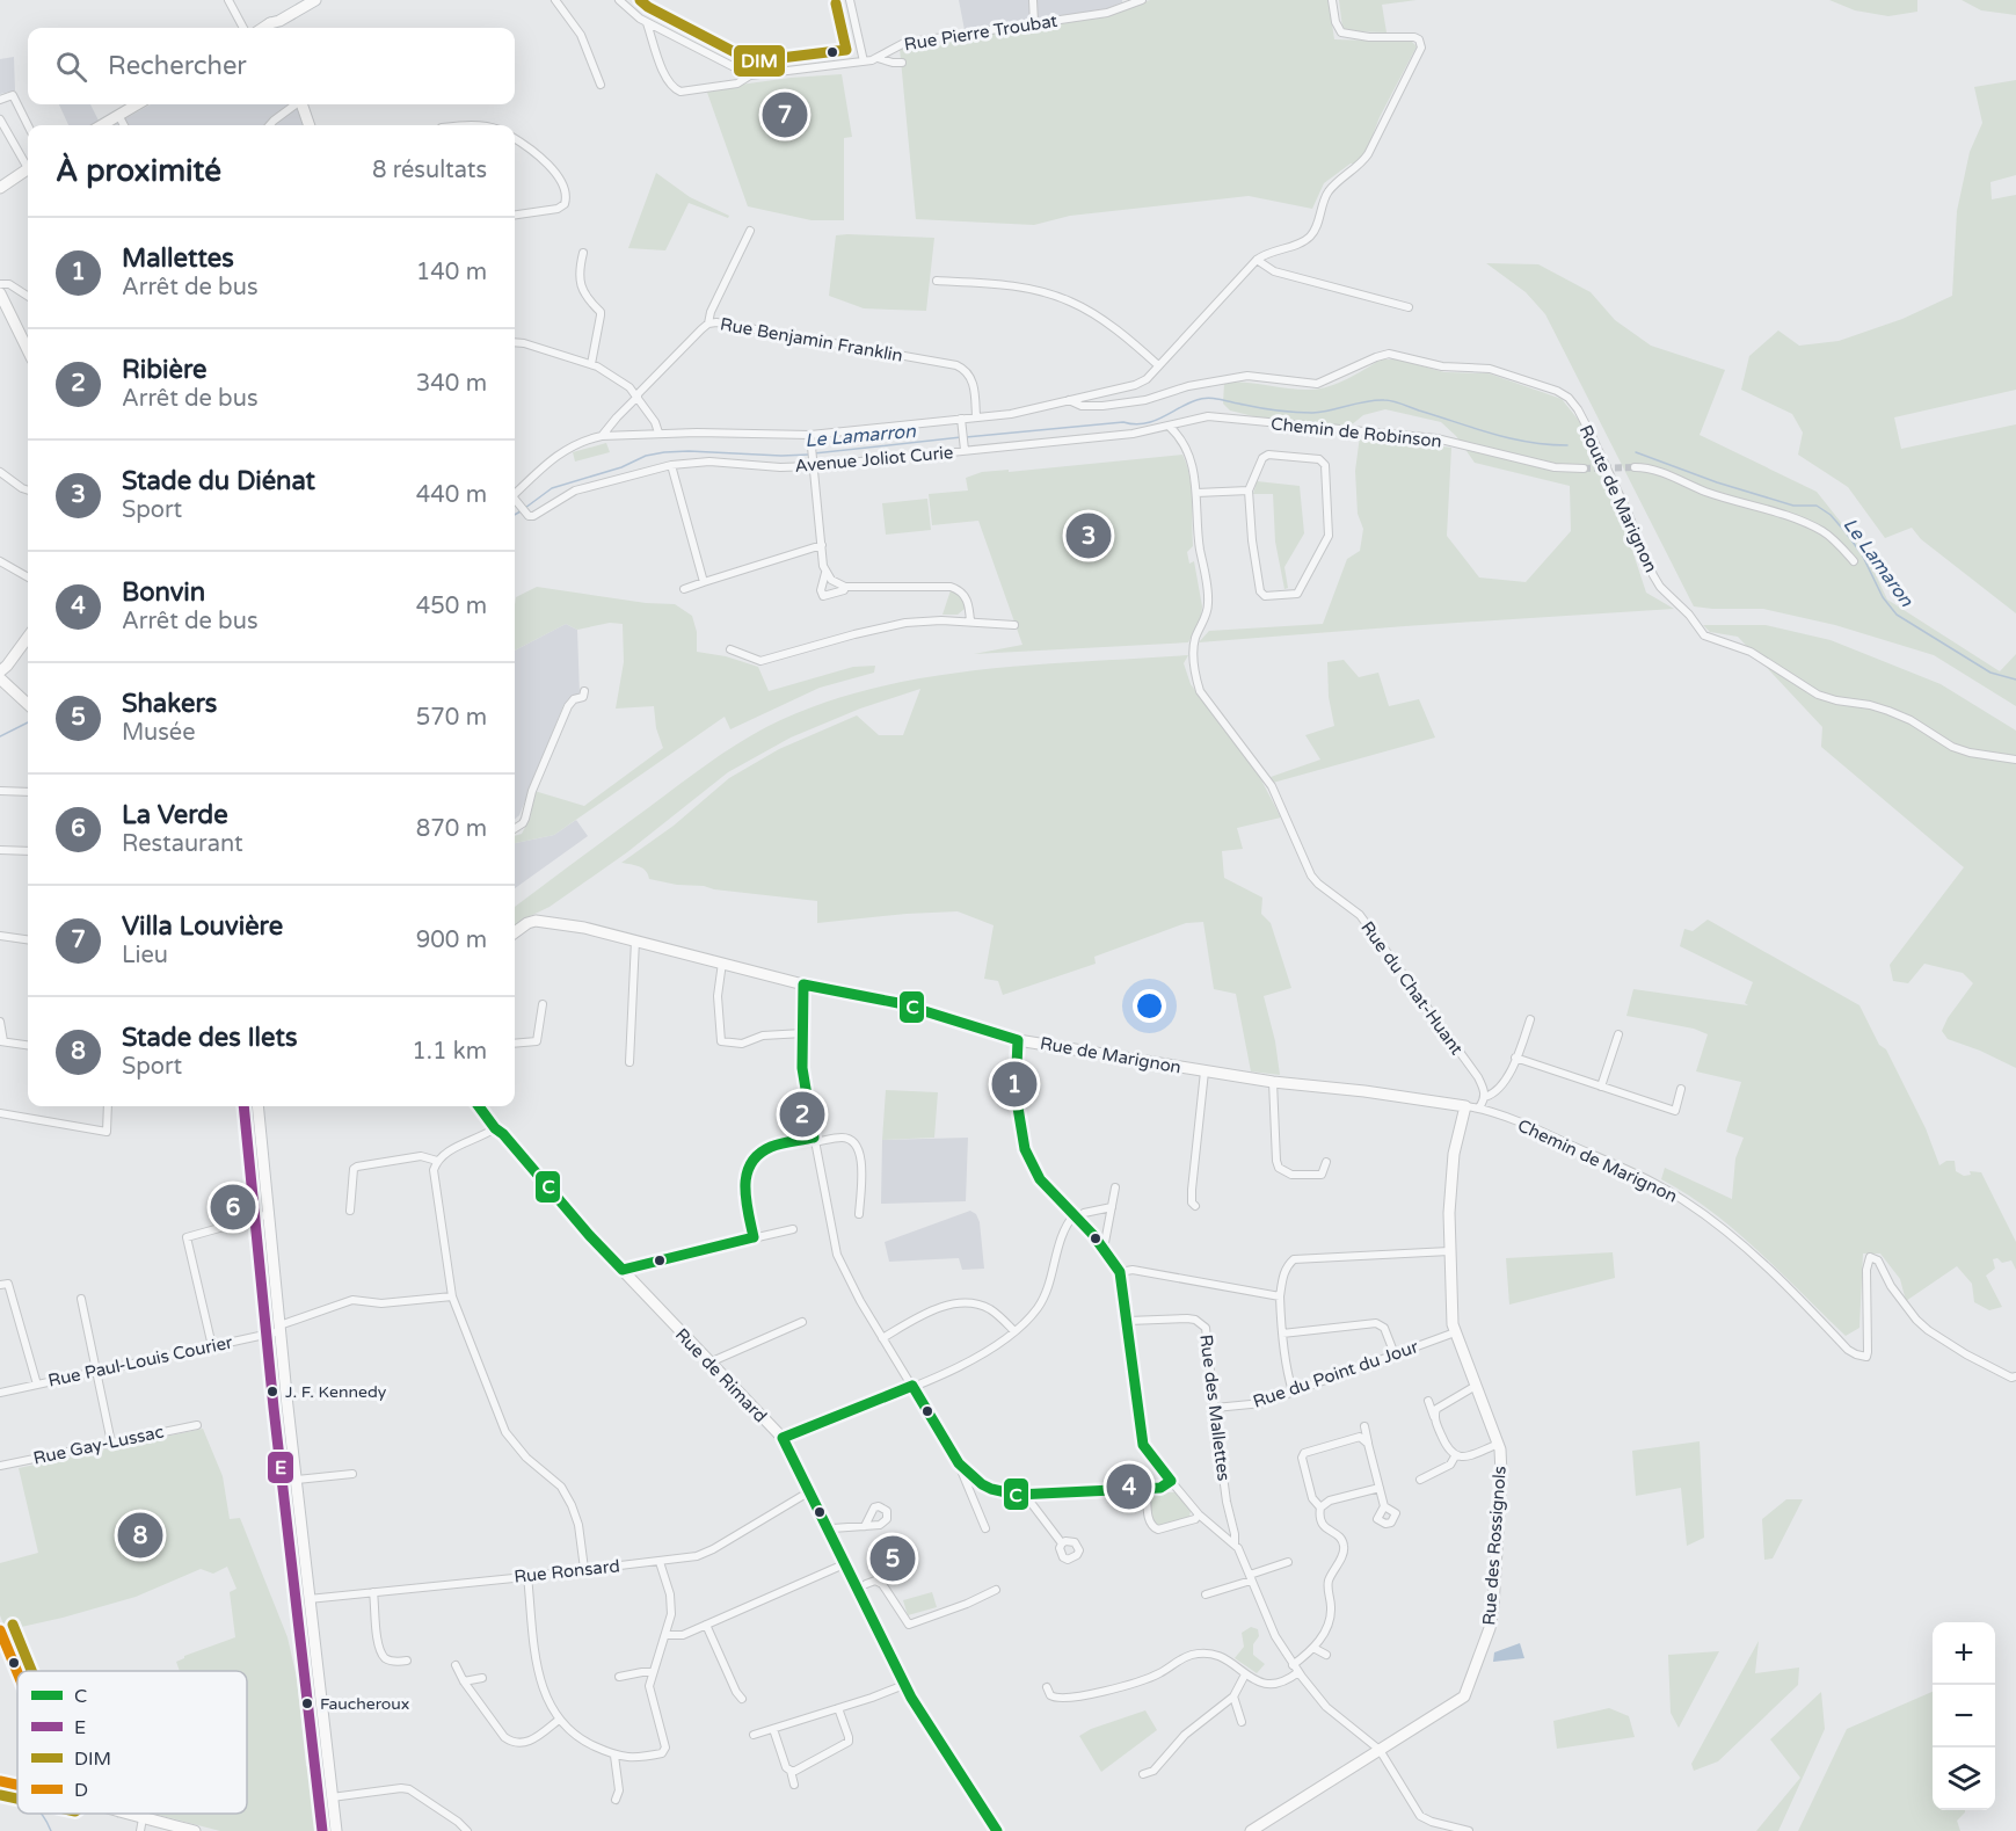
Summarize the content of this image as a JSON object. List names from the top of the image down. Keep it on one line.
{"streets":{"street":["Rue Pierre Troubat","Rue Benjamin Franklin","Chemin de Robinson","Avenue Joliot Curie","Route de Marignon","Rue du Chat-Huant","Rue de Marignon","Chemin de Marignon","Rue Paul-Louis Courier","Rue du Point du Jour","Rue de Rimard","Rue des Mallettes","Rue Gay-Lussac","Rue des Rossignols","Rue Ronsard"]},"crossings":[["Chemin de Robinson","Avenue Joliot Curie"],["Chemin de Robinson","Rue du Chat-Huant"],["Avenue Joliot Curie","Rue du Chat-Huant"],["Rue de Marignon","Chemin de Marignon"],["Rue de Marignon","Rue des Rossignols"],["Rue du Point du Jour","Rue des Mallettes"],["Rue du Point du Jour","Rue des Rossignols"],["Rue de Rimard","Rue Ronsard"],["Rue des Mallettes","Rue des Rossignols"]],"water":["Le Lamarron","Le Lamaron"],"places":["J. F. Kennedy","Faucheroux"],"lines":["transit line DIM","transit line C","transit line E","transit line D"],"legend":["C","E","DIM","D"],"page":{"search":"Rechercher","pins":["7","3","1","2","6","4","8","5"],"heading":["À proximité","8 résultats"],"list":[{"mark":"1","name":"Mallettes","note":"Arrêt de bus","value":"140 m"},{"mark":"2","name":"Ribière","note":"Arrêt de bus","value":"340 m"},{"mark":"3","name":"Stade du Diénat","note":"Sport","value":"440 m"},{"mark":"4","name":"Bonvin","note":"Arrêt de bus","value":"450 m"},{"mark":"5","name":"Shakers","note":"Musée","value":"570 m"},{"mark":"6","name":"La Verde","note":"Restaurant","value":"870 m"},{"mark":"7","name":"Villa Louvière","note":"Lieu","value":"900 m"},{"mark":"8","name":"Stade des Ilets","note":"Sport","value":"1.1 km"}],"map_buttons":["+","−"]}}
